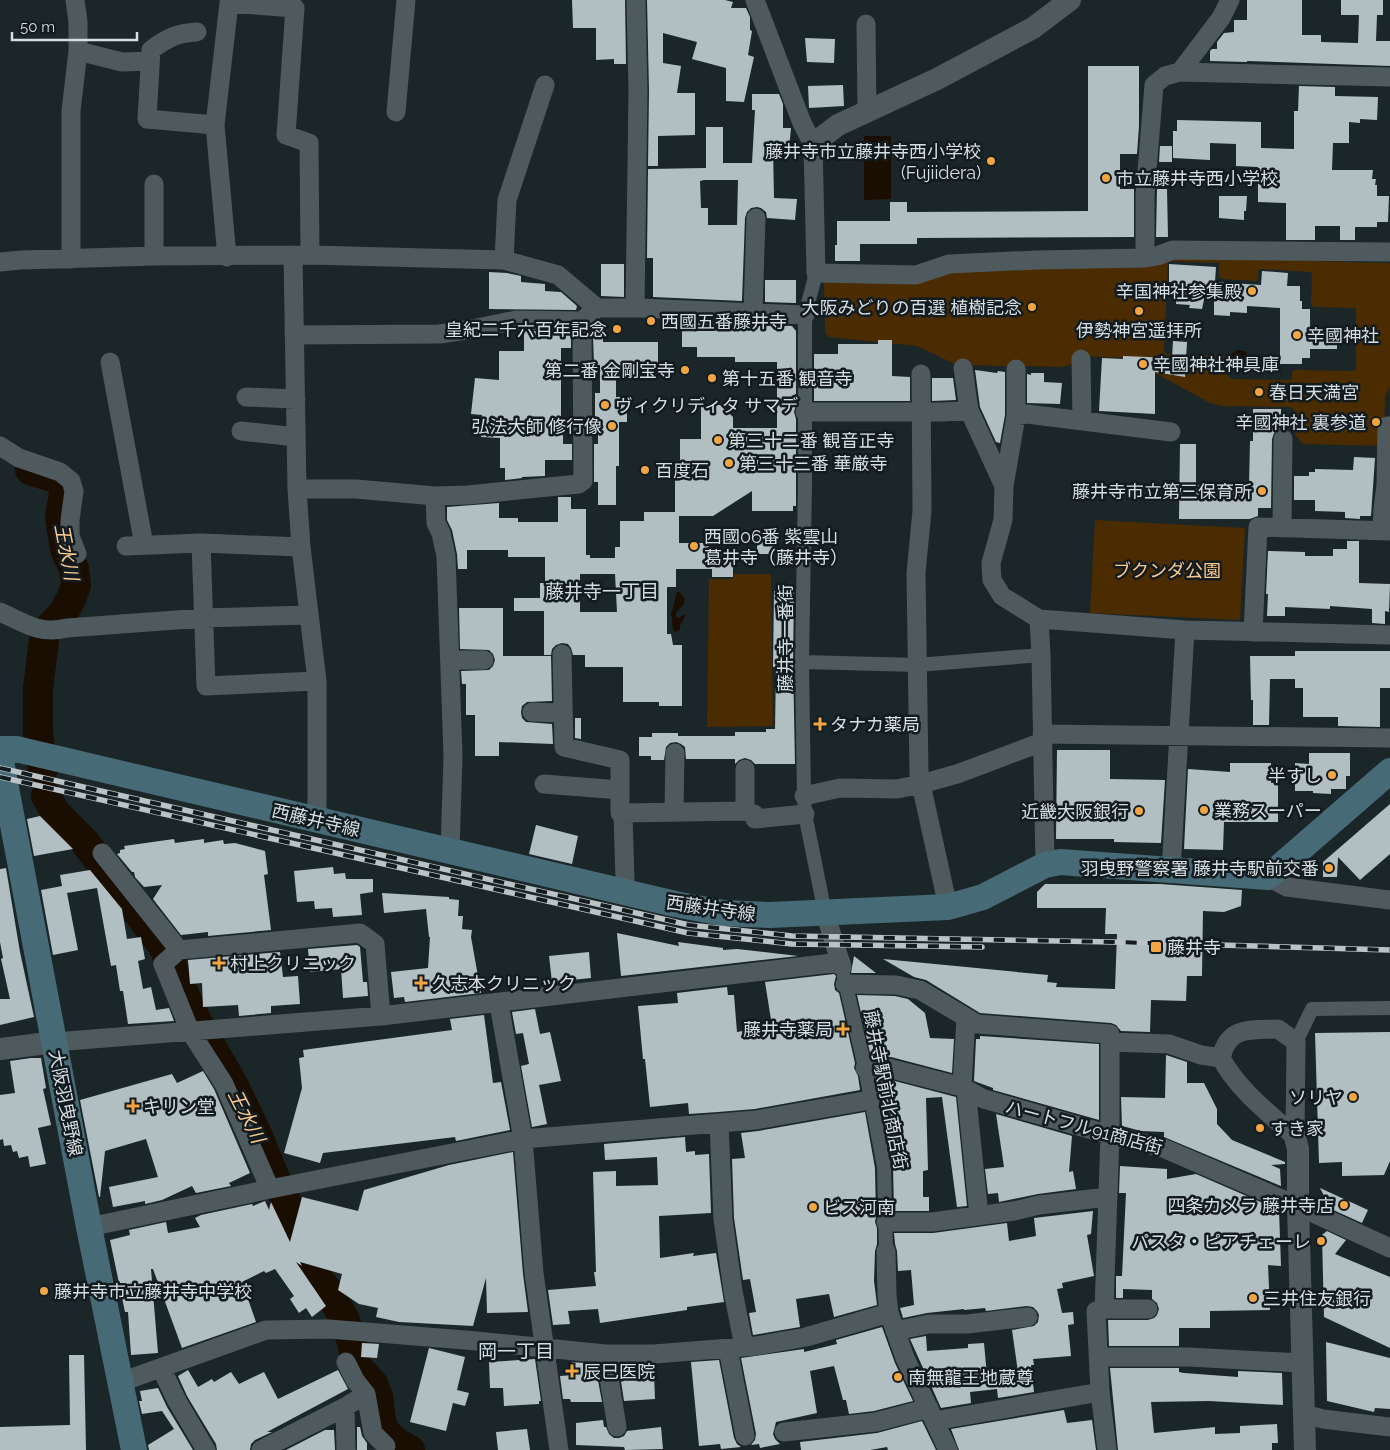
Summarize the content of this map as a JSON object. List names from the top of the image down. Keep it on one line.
{"streets":{"main road":["西藤井寺線","大阪羽曳野線"],"street":["藤井寺一番街","藤井寺駅前北商店街","ハートフル91商店街"]},"crossings":[["藤井寺一番街","西藤井寺線"],["藤井寺駅前北商店街","ハートフル91商店街"]],"districts":["藤井寺一丁目","岡一丁目"],"water":["王水川"],"parks":["ブクンダ公園"],"places":{"other":["藤井寺市立藤井寺西小学校 (Fujiidera)","市立藤井寺西小学校","辛国神社参集殿","大阪みどりの百選 植樹記念","伊勢神宮遥拝所","西國五番藤井寺","皇紀二千六百年記念","辛國神社","辛國神社神具庫","第二番 金剛宝寺","第十五番 観音寺","春日天満宮","ヴィクリディタ サマデ","辛國神社 裏参道","弘法大師 修行像","第三十二番 観音正寺","第三十三番 華厳寺","百度石","藤井寺市立第三保育所","西國06番 紫雲山 葛井寺（藤井寺）","半すし","業務スーパー","近畿大阪銀行","羽曳野警察署 藤井寺駅前交番","ソリヤ","すき家","四条カメラ 藤井寺店","ビス河南","パスタ・ピアチェーレ","藤井寺市立藤井寺中学校","三井住友銀行","南無龍王地蔵尊"],"health":["タナカ薬局","村上クリニック","久志本クリニック","藤井寺薬局","キリン堂","辰巳医院"],"transit":["藤井寺"]},"scale_bar":"50 m"}
